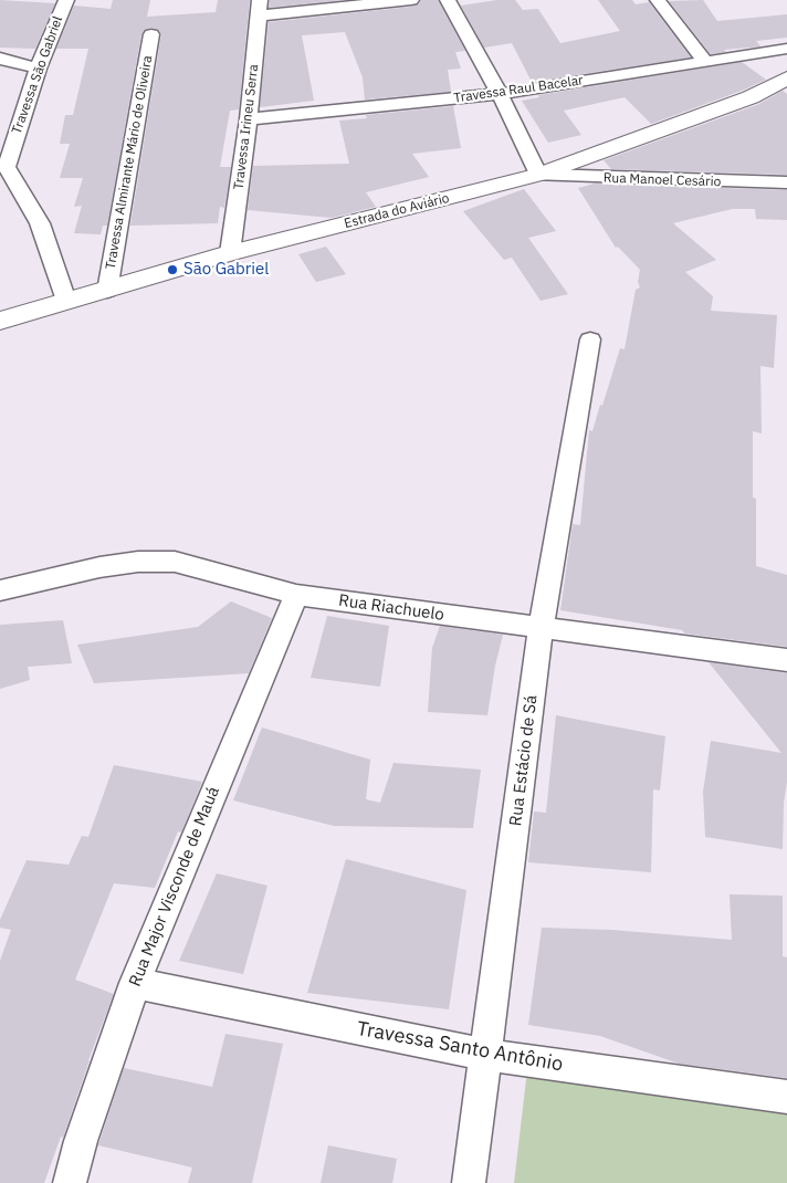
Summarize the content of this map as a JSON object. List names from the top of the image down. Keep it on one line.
{"streets":{"street":["Travessa São Gabriel","Travessa Raul Bacelar","Travessa Irineu Serra","Travessa Almirante Mário de Oliveira","Rua Manoel Cesário","Estrada do Aviário","Rua Riachuelo","Rua Estácio de Sá","Rua Major Visconde de Mauá","Travessa Santo Antônio"]},"crossings":[["Travessa São Gabriel","Estrada do Aviário"],["Travessa Raul Bacelar","Travessa Irineu Serra"],["Travessa Irineu Serra","Estrada do Aviário"],["Travessa Almirante Mário de Oliveira","Estrada do Aviário"],["Rua Manoel Cesário","Estrada do Aviário"],["Rua Riachuelo","Rua Estácio de Sá"],["Rua Riachuelo","Rua Major Visconde de Mauá"],["Rua Estácio de Sá","Travessa Santo Antônio"],["Rua Major Visconde de Mauá","Travessa Santo Antônio"]],"places":["São Gabriel"]}
